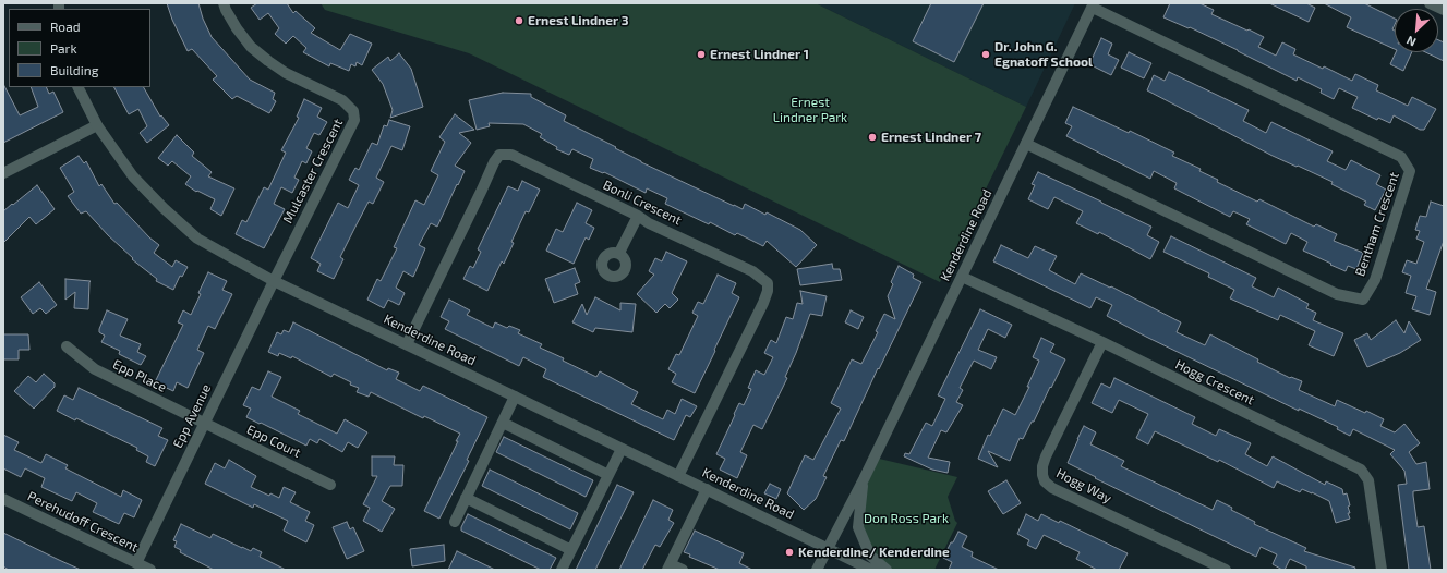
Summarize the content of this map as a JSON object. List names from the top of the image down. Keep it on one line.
{"streets":{"street":["Mulcaster Crescent","Bonli Crescent","Bentham Crescent","Kenderdine Road","Epp Place","Hogg Crescent","Epp Avenue","Epp Court","Hogg Way","Perehudoff Crescent"]},"crossings":[["Mulcaster Crescent","Kenderdine Road"],["Mulcaster Crescent","Epp Avenue"],["Bonli Crescent","Kenderdine Road"],["Bentham Crescent","Kenderdine Road"],["Kenderdine Road","Hogg Crescent"],["Kenderdine Road","Epp Avenue"],["Epp Place","Epp Avenue"],["Epp Place","Epp Court"],["Hogg Crescent","Hogg Way"],["Epp Avenue","Epp Court"],["Epp Avenue","Perehudoff Crescent"]],"parks":["Ernest Lindner Park","Don Ross Park"],"places":["Ernest Lindner 3","Ernest Lindner 1","Dr. John G. Egnatoff School","Ernest Lindner 7","Kenderdine/ Kenderdine"],"legend":["Road","Park","Building"],"north":"bottom left"}
